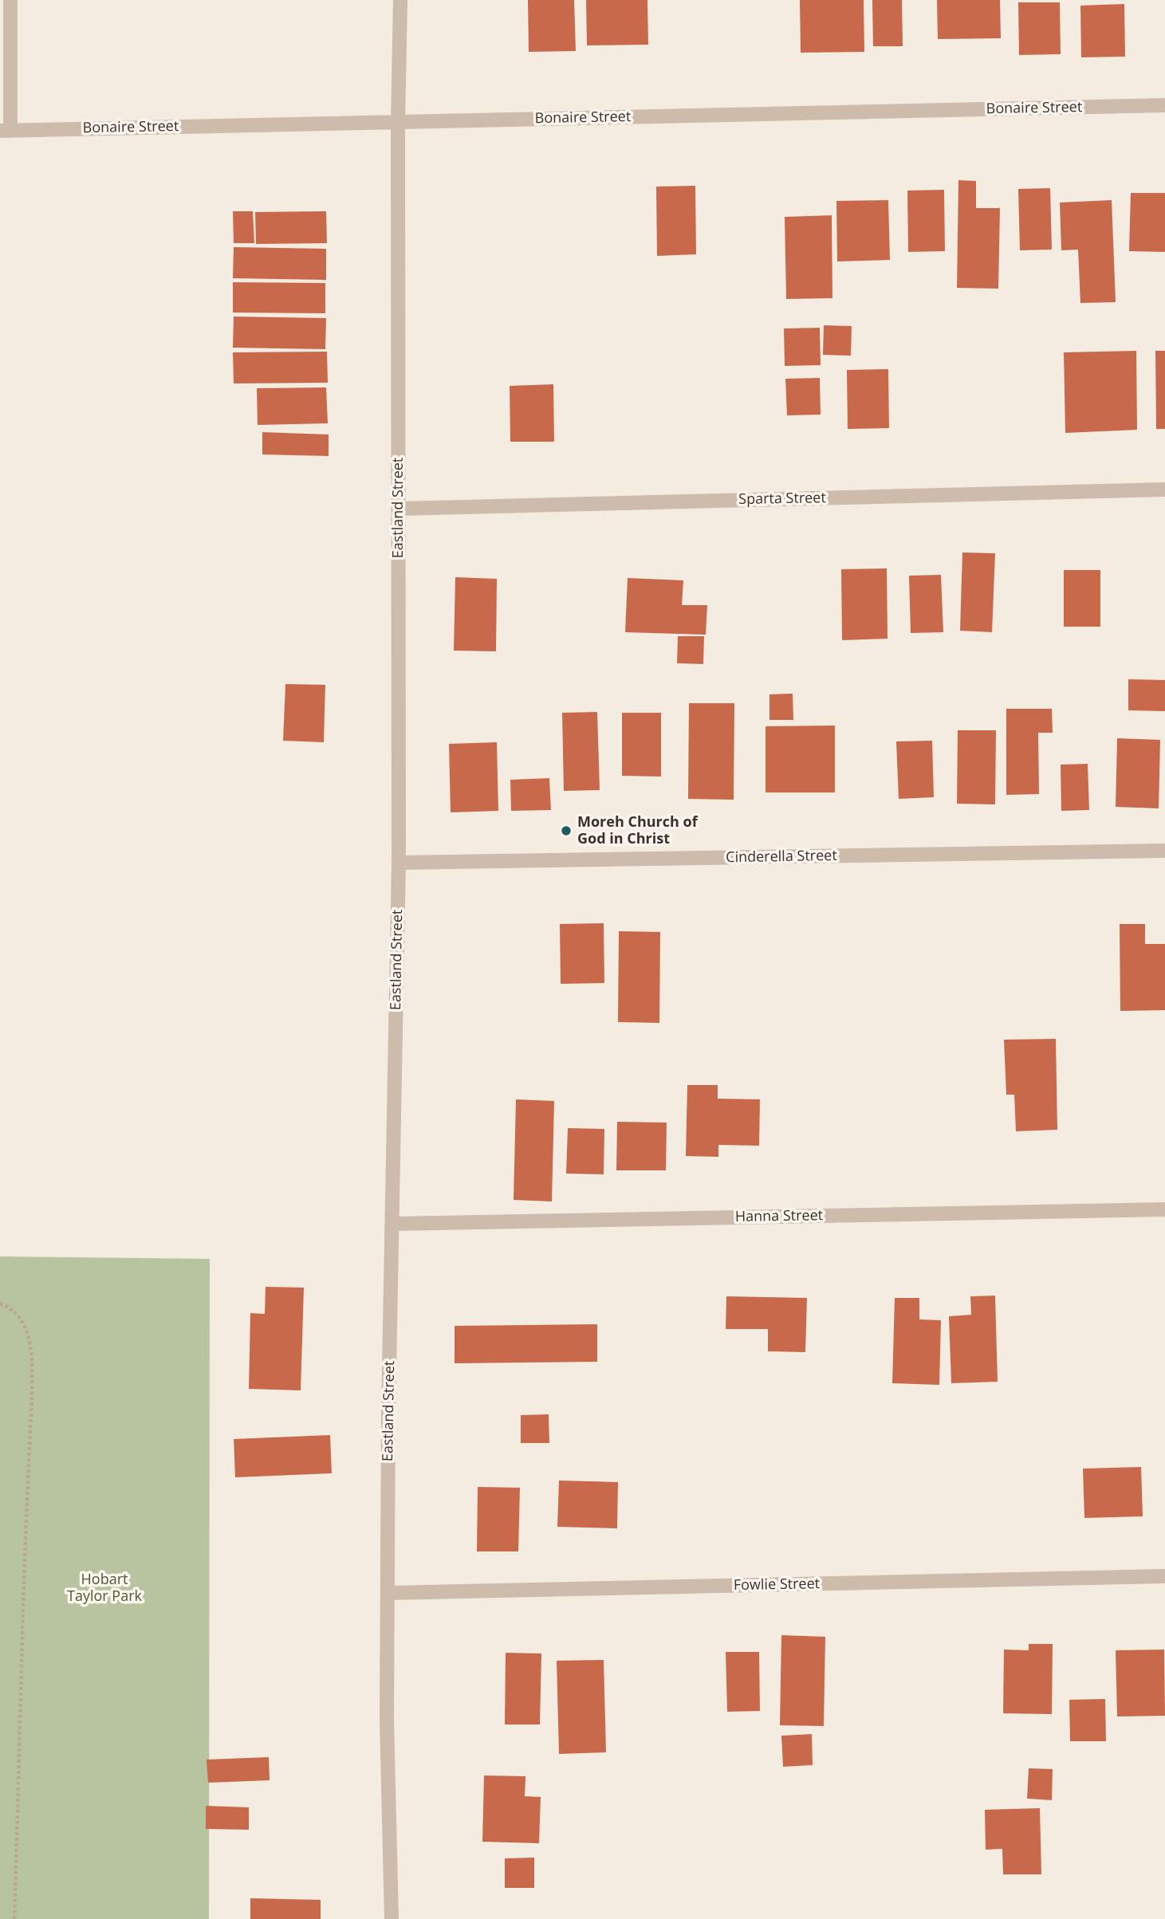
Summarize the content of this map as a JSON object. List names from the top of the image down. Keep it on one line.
{"streets":{"street":["Bonaire Street","Sparta Street","Eastland Street","Cinderella Street","Hanna Street","Fowlie Street"]},"crossings":[["Bonaire Street","Eastland Street"],["Sparta Street","Eastland Street"],["Eastland Street","Cinderella Street"],["Eastland Street","Hanna Street"],["Eastland Street","Fowlie Street"]],"parks":["Hobart Taylor Park"],"places":["Moreh Church of God in Christ"]}
